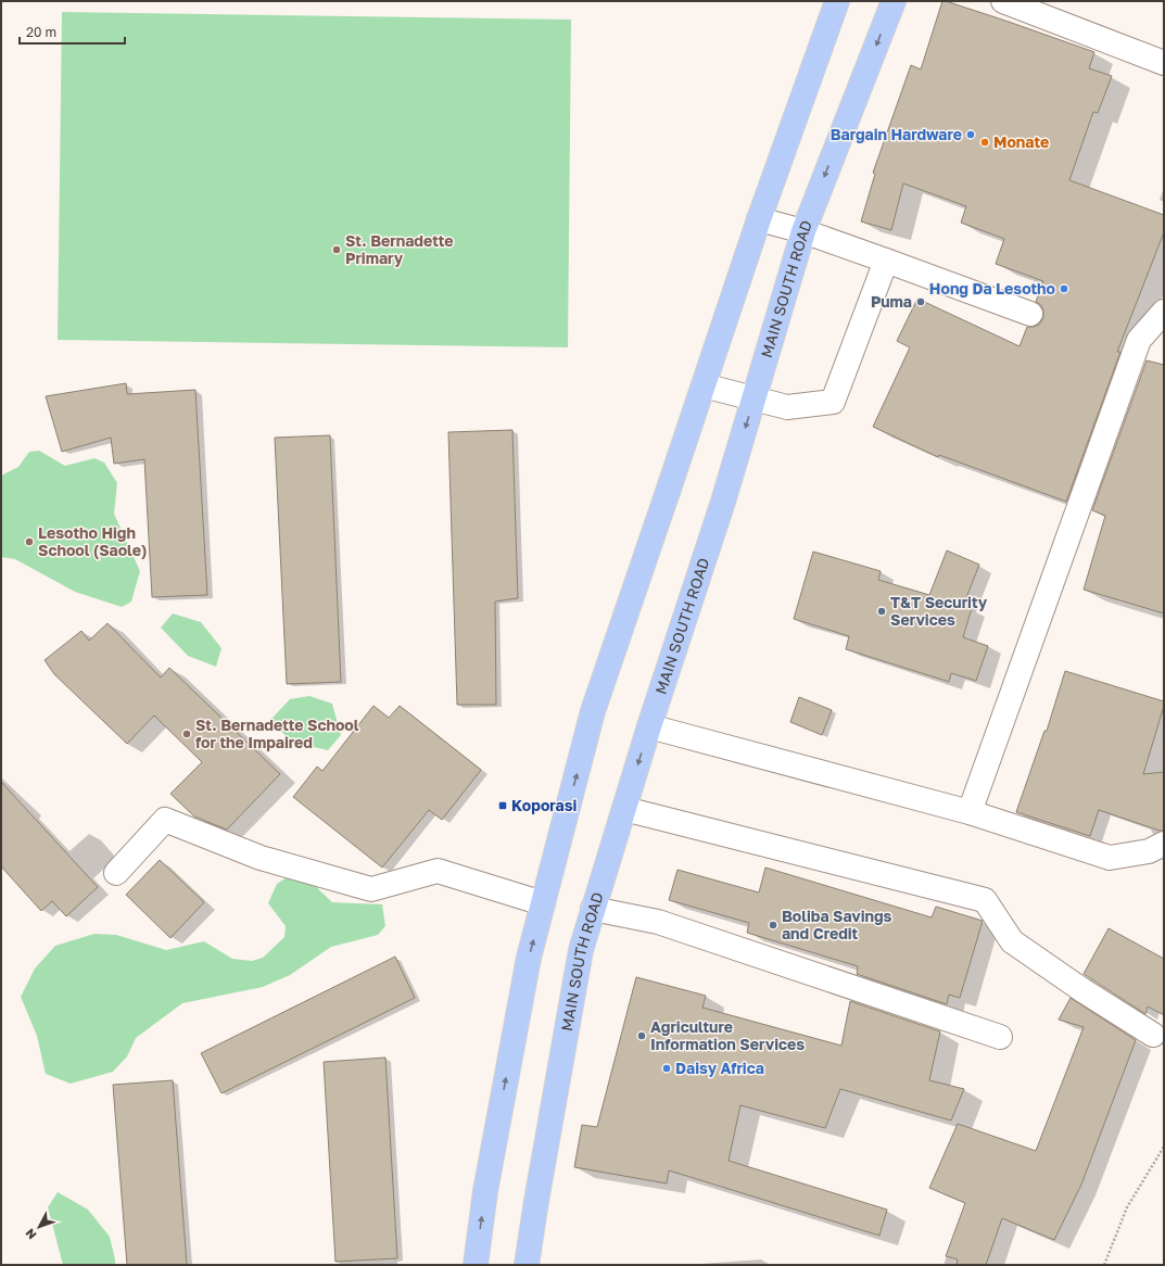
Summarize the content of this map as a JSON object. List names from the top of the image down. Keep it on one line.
{"streets":{"main road":["MAIN SOUTH ROAD"]},"places":{"other":["Bargain Hardware","Monate","St. Bernadette Primary","Hong Da Lesotho","Puma","Lesotho High School (Saole)","T&T Security Services","St. Bernadette School for the Impaired","Boliba Savings and Credit","Agriculture Information Services","Daisy Africa"],"transit":["Koporasi"]},"scale_bar":"20 m","north":"bottom left"}
